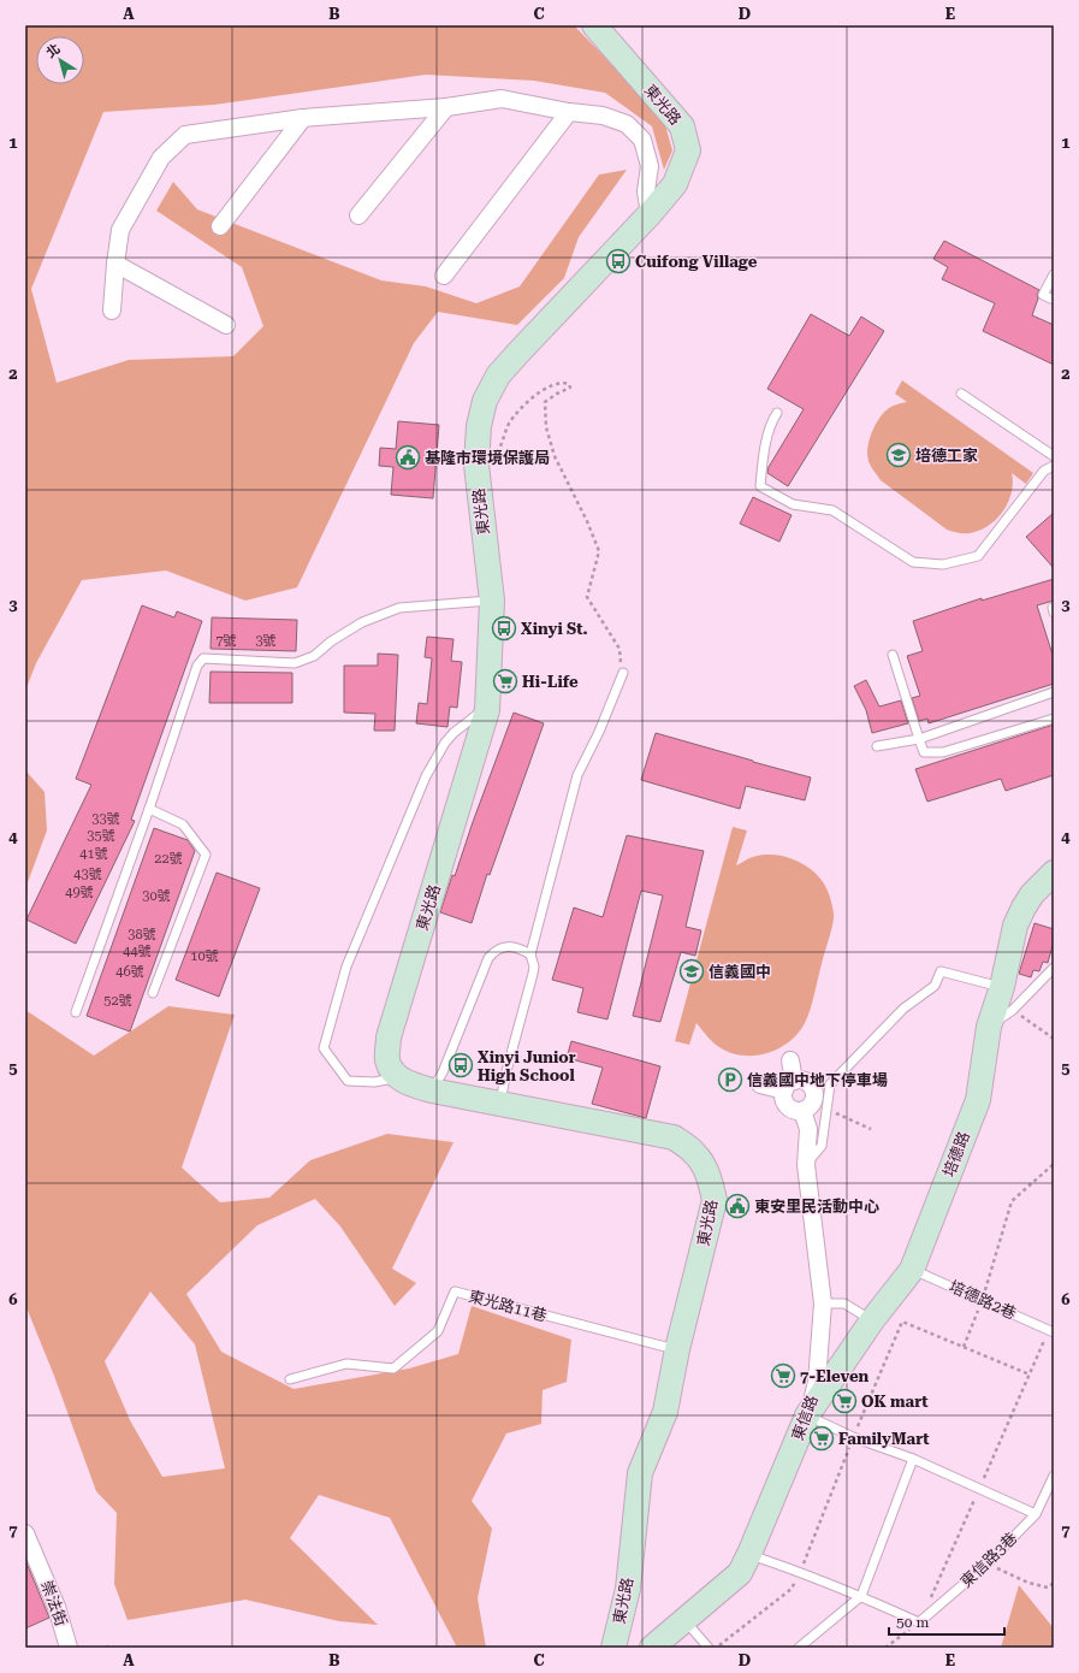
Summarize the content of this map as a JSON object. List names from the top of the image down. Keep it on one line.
{"streets":{"street":["東光路","培德路","東信路","崇法街"],"lane":["培德路2巷","東光路11巷","東信路3巷"]},"crossings":[["東光路","東光路11巷"],["培德路","培德路2巷"],["培德路","東信路"],["培德路2巷","東信路3巷"]],"places":{"bus stop":["Cuifong Village","Xinyi St.","Xinyi Junior High School"],"school or university":["培德工家","信義國中"],"public building":["基隆市環境保護局","東安里民活動中心"],"supermarket":["Hi-Life","7-Eleven","OK mart","FamilyMart"],"parking":["信義國中地下停車場"]},"house_numbers":["7號","3號","33號","35號","41號","22號","43號","49號","30號","38號","44號","10號","46號","52號"],"scale_bar":"50 m","north":"top left","grid":{"columns":["A","B","C","D","E"],"rows":["1","2","3","4","5","6","7"]}}
